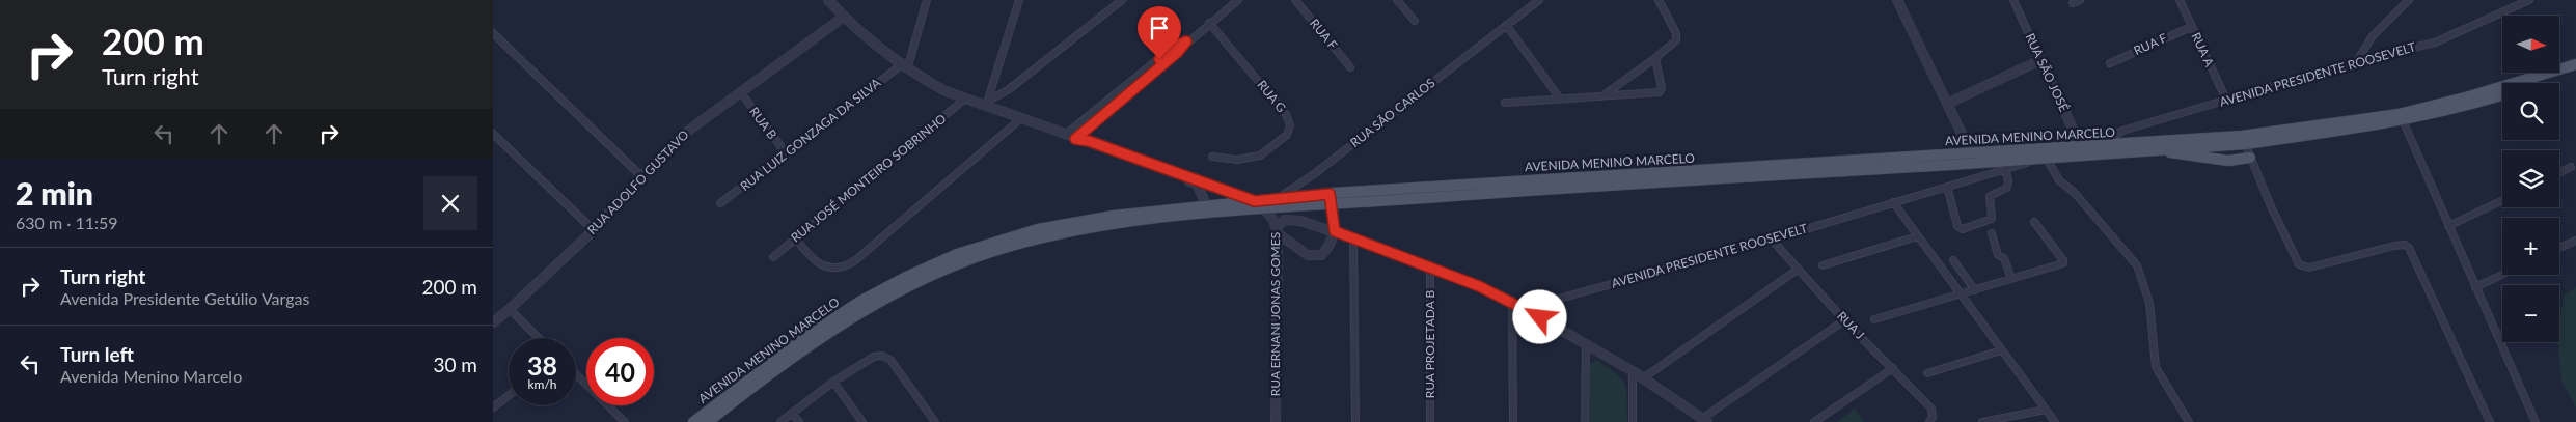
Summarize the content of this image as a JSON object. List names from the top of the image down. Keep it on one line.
{"streets":{"main road":["AVENIDA MENINO MARCELO"],"street":["RUA F","RUA A","RUA SÃO JOSÉ","AVENIDA PRESIDENTE ROOSEVELT","RUA G","RUA SÃO CARLOS","RUA B","RUA LUIZ GONZAGA DA SILVA","RUA JOSÉ MONTEIRO SOBRINHO","RUA ADOLFO GUSTAVO","RUA ERNANI JONAS GOMES","RUA J","RUA PROJETADA B"]},"crossings":[["RUA F","RUA A"],["RUA A","AVENIDA PRESIDENTE ROOSEVELT"],["RUA SÃO JOSÉ","AVENIDA MENINO MARCELO"],["AVENIDA PRESIDENTE ROOSEVELT","AVENIDA MENINO MARCELO"],["AVENIDA PRESIDENTE ROOSEVELT","RUA J"],["RUA SÃO CARLOS","AVENIDA MENINO MARCELO"],["RUA B","RUA LUIZ GONZAGA DA SILVA"],["RUA B","RUA ADOLFO GUSTAVO"],["AVENIDA MENINO MARCELO","RUA ERNANI JONAS GOMES"]],"north":"right","page":{"turn":["200 m","Turn right"],"map_buttons":["+","−"],"heading":["2 min","630 m · 11:59"],"list":[{"name":"Turn right","note":"Avenida Presidente Getúlio Vargas","value":"200 m"},{"name":"Turn left","note":"Avenida Menino Marcelo","value":"30 m"}],"speed":"38 km/h","limit":"40"}}
